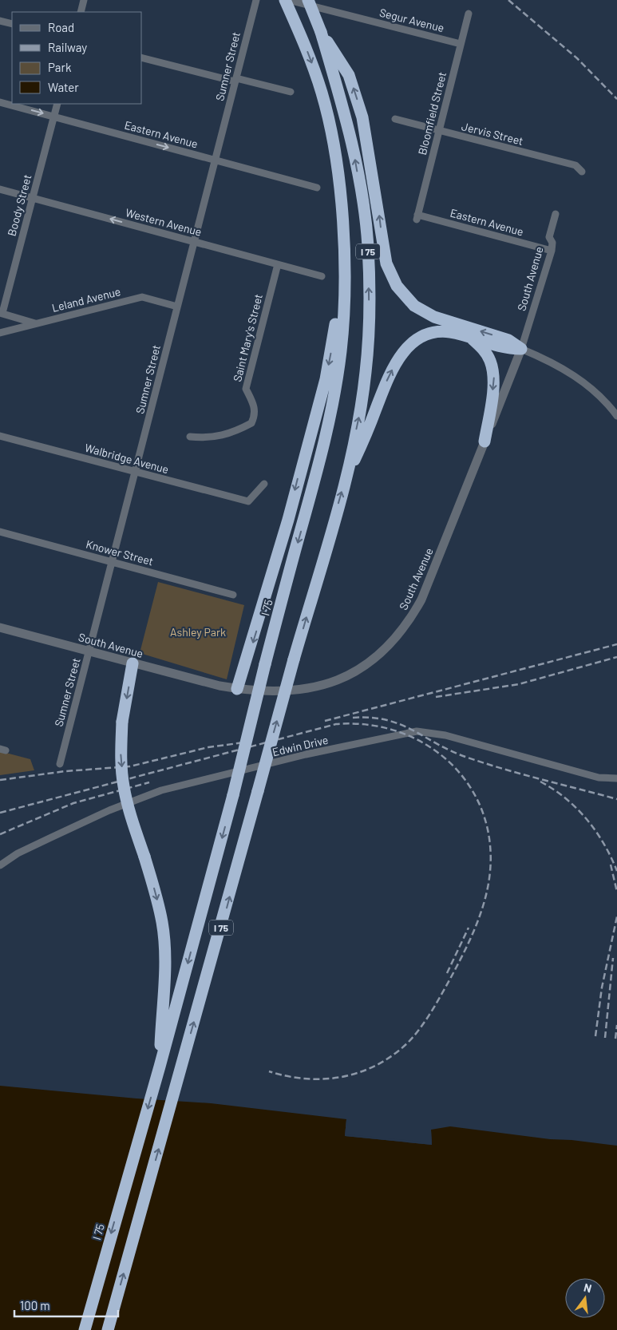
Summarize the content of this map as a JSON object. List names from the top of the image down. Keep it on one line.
{"streets":{"highway":["I 75"],"street":["Segur Avenue","Sumner Street","Bloomfield Street","Jervis Street","Eastern Avenue","Boody Street","Western Avenue","South Avenue","Leland Avenue","Saint Mary's Street","Walbridge Avenue","Knower Street","Edwin Drive"]},"crossings":[["Segur Avenue","Bloomfield Street"],["Sumner Street","Eastern Avenue"],["Sumner Street","Western Avenue"],["Sumner Street","South Avenue"],["Sumner Street","Leland Avenue"],["Sumner Street","Walbridge Avenue"],["Sumner Street","Knower Street"],["Bloomfield Street","Jervis Street"],["Bloomfield Street","Eastern Avenue"],["Eastern Avenue","Boody Street"],["Eastern Avenue","South Avenue"],["Boody Street","Western Avenue"],["Western Avenue","Saint Mary's Street"]],"one_way":["Eastern Avenue","Western Avenue"],"parks":["Ashley Park"],"legend":["Road","Railway","Park","Water"],"scale_bar":"100 m","north":"top"}
